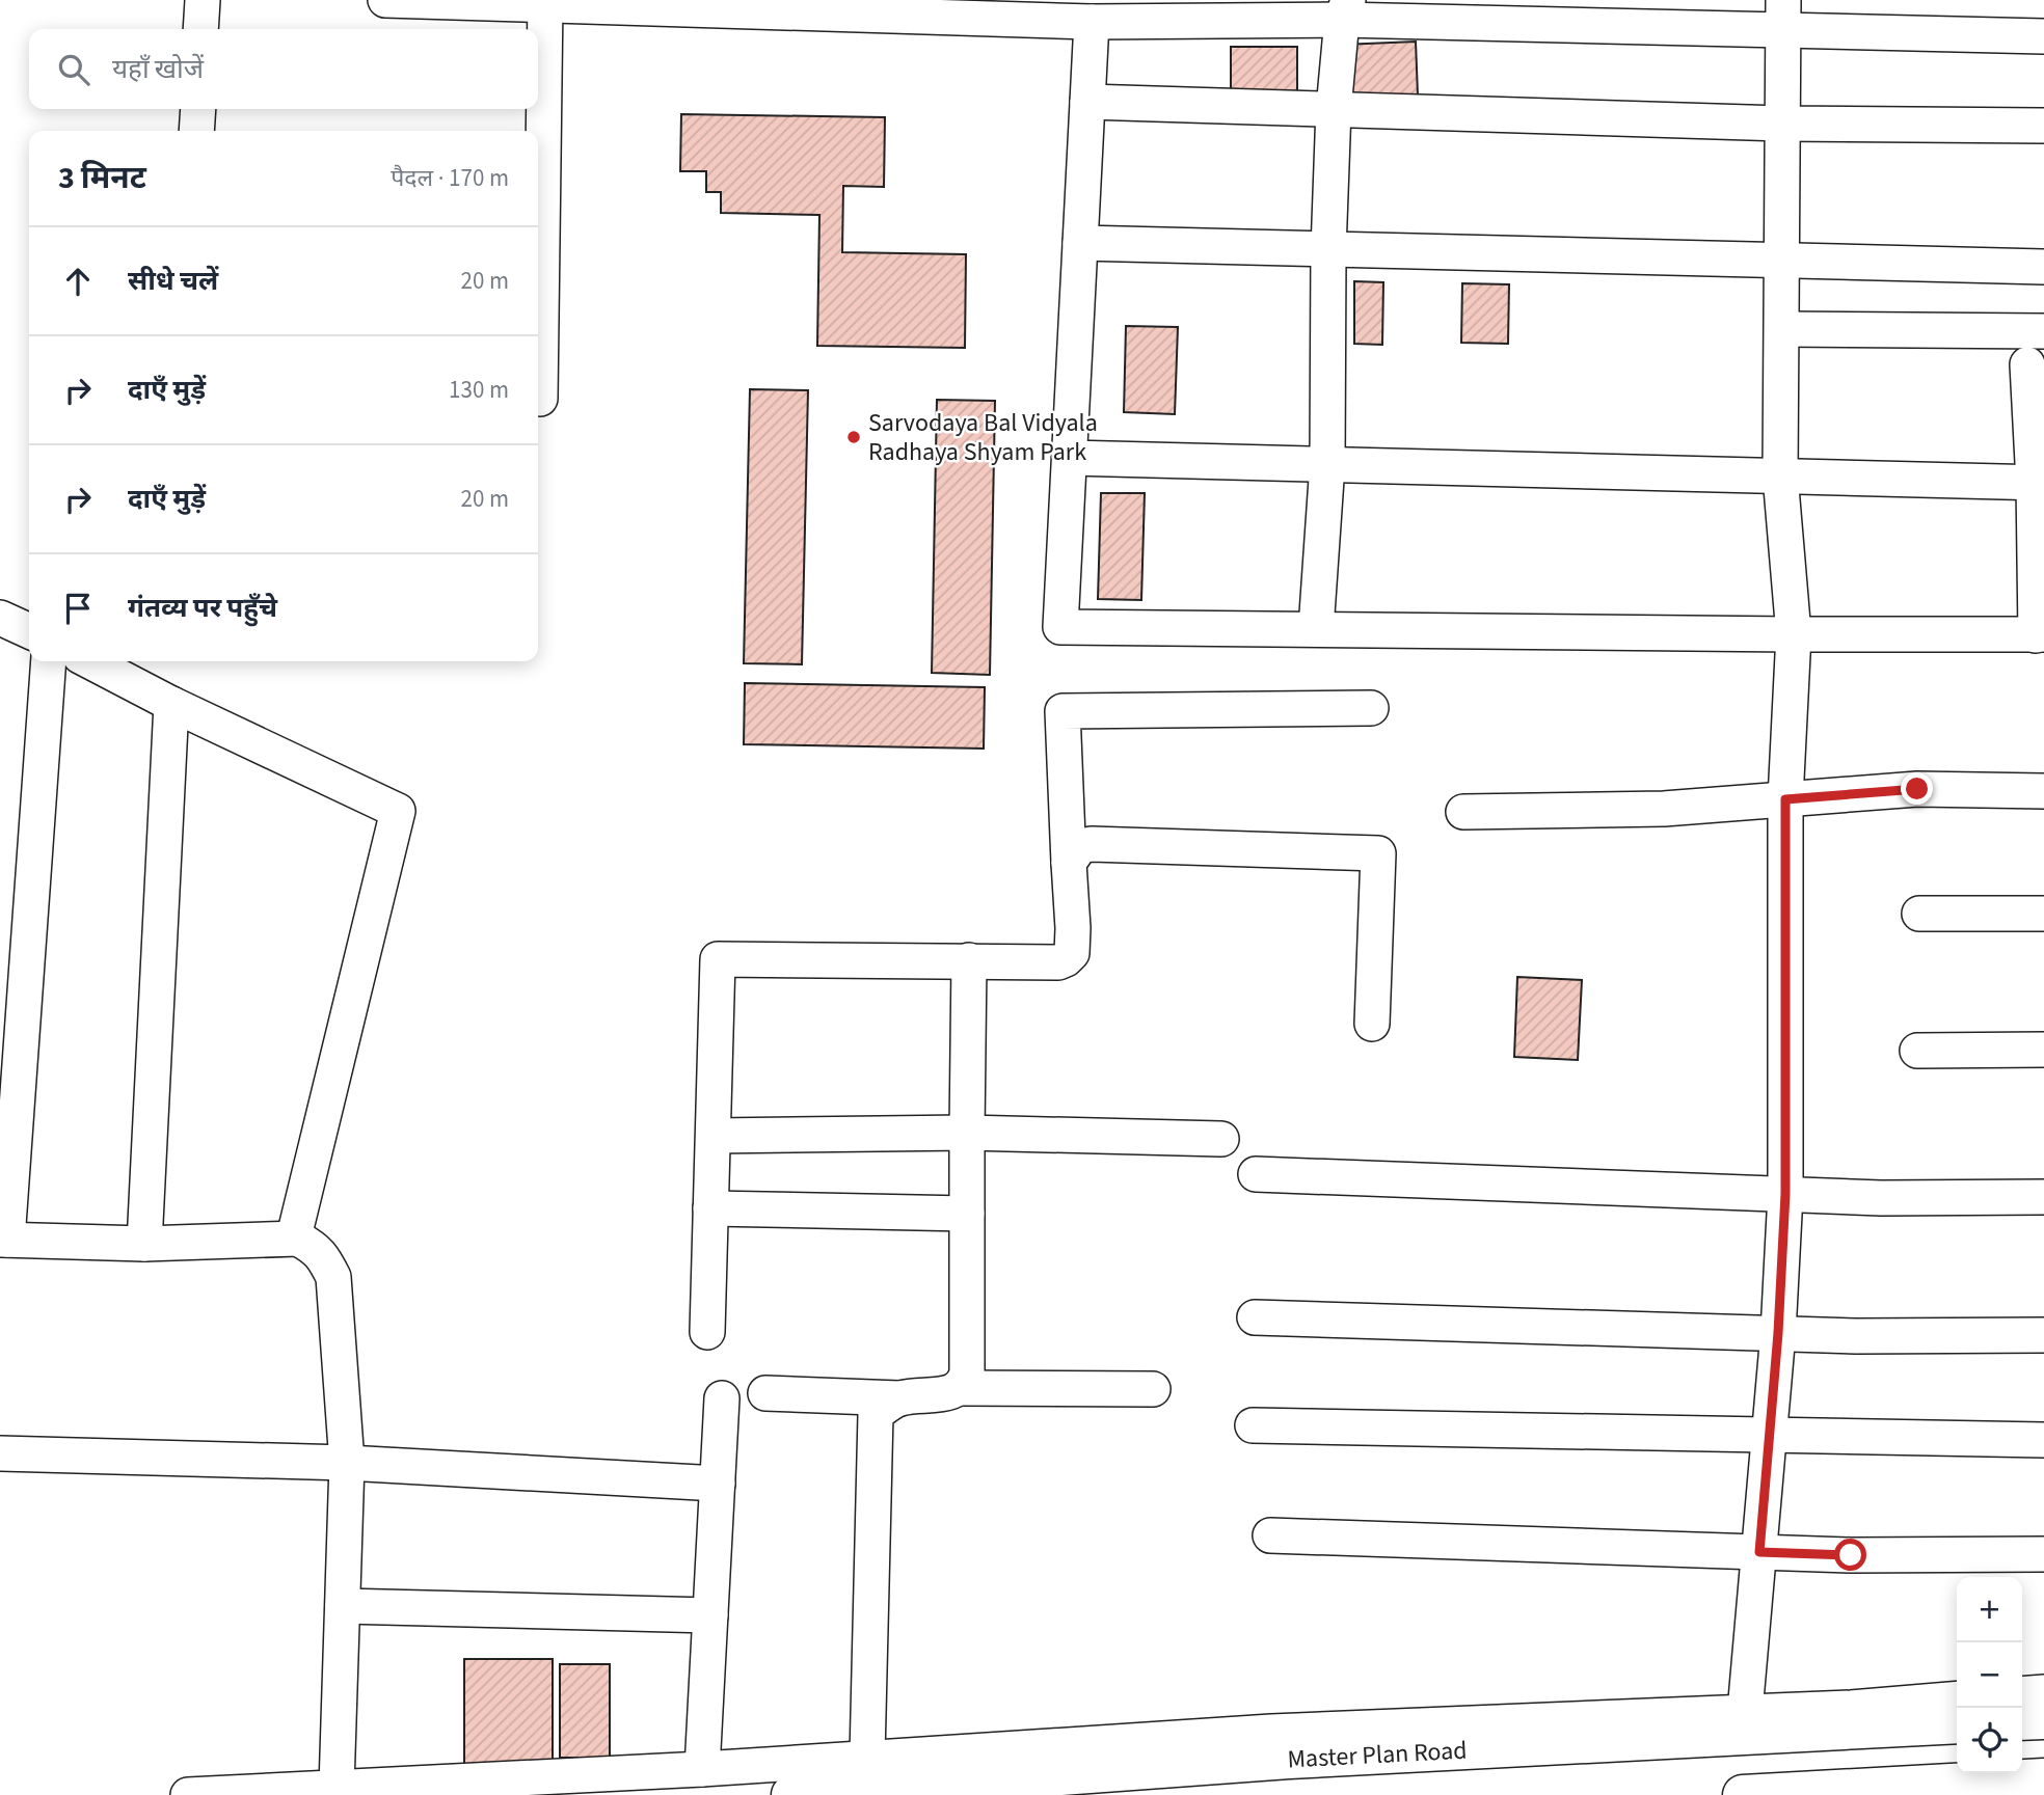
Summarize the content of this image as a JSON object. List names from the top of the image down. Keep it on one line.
{"streets":{"main road":["Master Plan Road"]},"places":["Sarvodaya Bal Vidyala Radhaya Shyam Park"],"page":{"search":"यहाँ खोजें","heading":["3 मिनट","पैदल · 170 m"],"list":[["सीधे चलें","20 m"],["दाएँ मुड़ें","130 m"],["दाएँ मुड़ें","20 m"],"गंतव्य पर पहुँचे"],"map_buttons":["+","−"]}}
